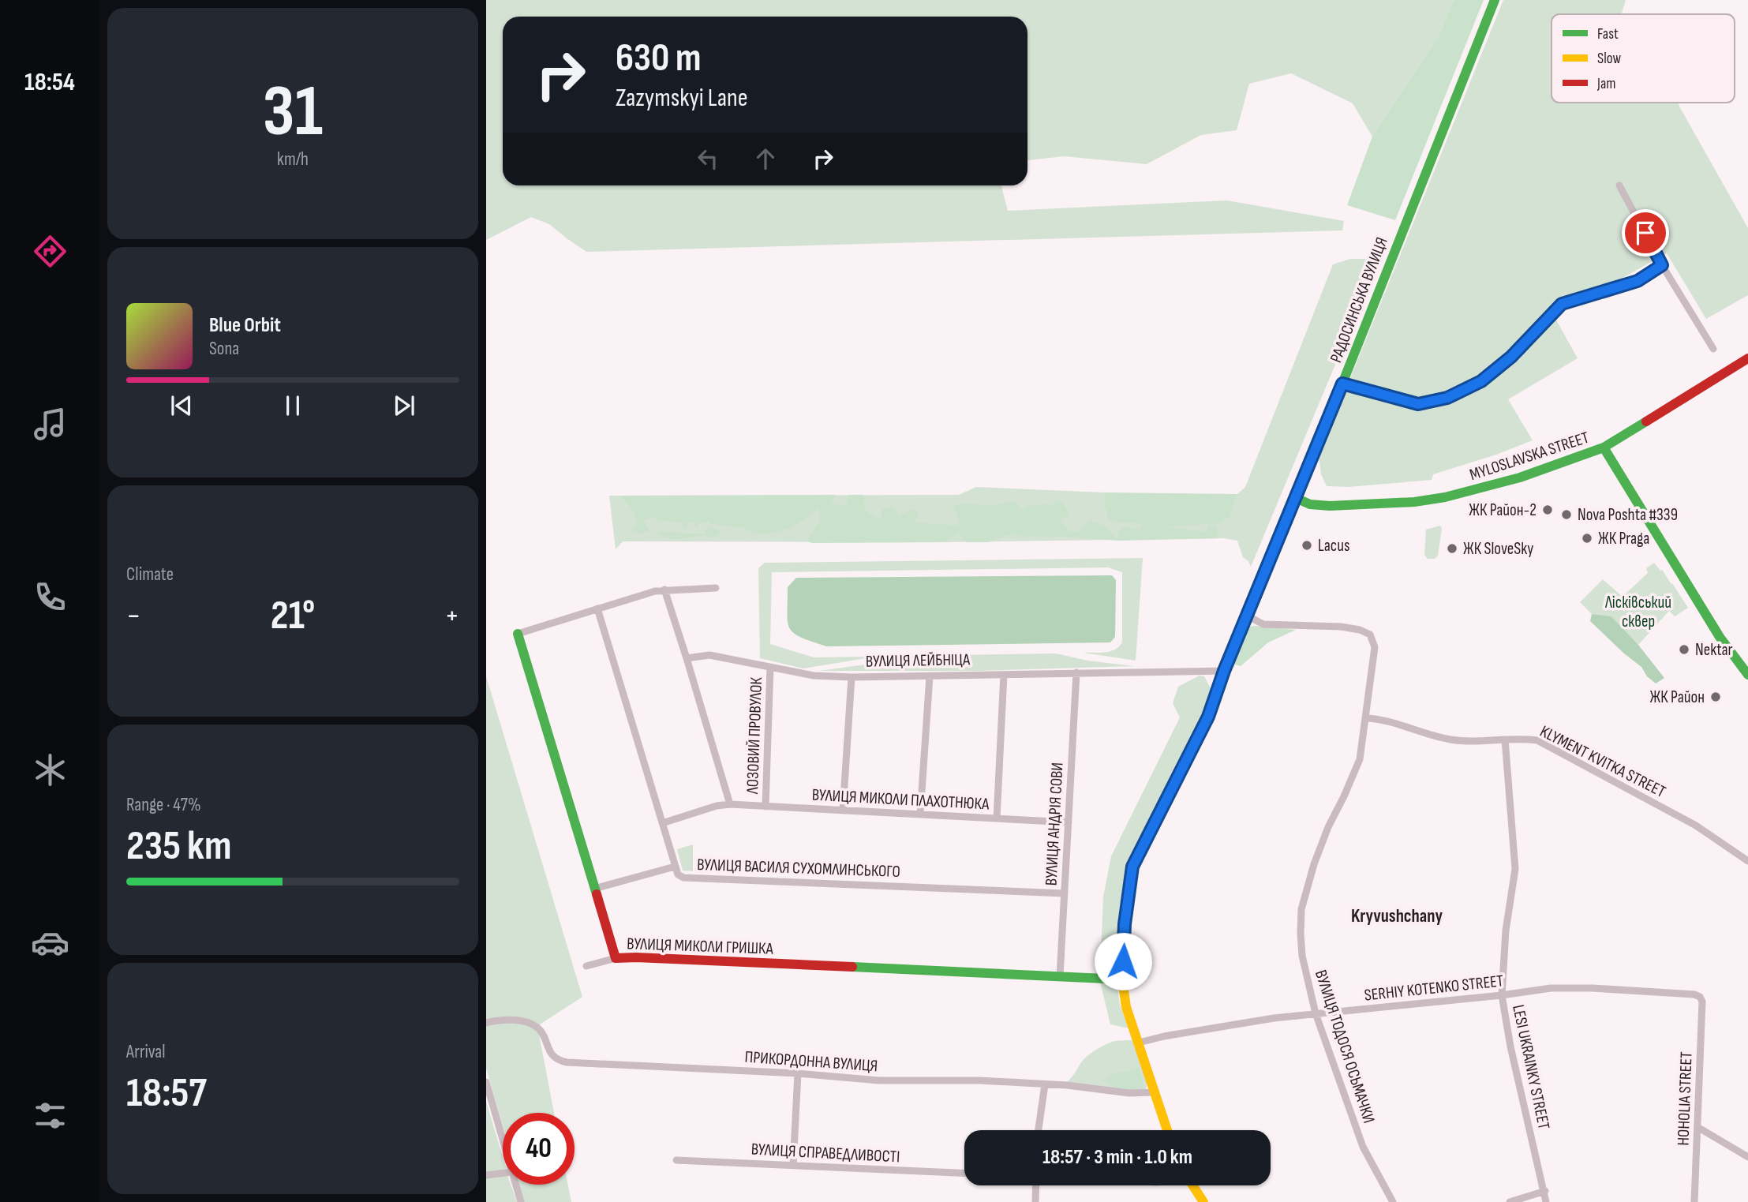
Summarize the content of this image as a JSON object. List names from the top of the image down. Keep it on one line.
{"streets":{"street":["РАДОСИНСЬКА ВУЛИЦЯ","MYLOSLAVSKA STREET","ВУЛИЦЯ ЛЕЙБНІЦА","ЛОЗОВИЙ ПРОВУЛОК","KLYMENT KVITKA STREET","ВУЛИЦЯ МИКОЛИ ПЛАХОТНЮКА","ВУЛИЦЯ АНДРІЯ СОВИ","ВУЛИЦЯ ВАСИЛЯ СУХОМЛИНСЬКОГО","ВУЛИЦЯ МИКОЛИ ГРИШКА","SERHIY KOTENKO STREET","ВУЛИЦЯ ТОДОСЯ ОСЬМАЧКИ","ПРИКОРДОННА ВУЛИЦЯ","LESI UKRAINKY STREET","HOHOLIA STREET","ВУЛИЦЯ СПРАВЕДЛИВОСТІ"]},"crossings":[["РАДОСИНСЬКА ВУЛИЦЯ","MYLOSLAVSKA STREET"],["РАДОСИНСЬКА ВУЛИЦЯ","ВУЛИЦЯ ЛЕЙБНІЦА"],["РАДОСИНСЬКА ВУЛИЦЯ","ВУЛИЦЯ МИКОЛИ ГРИШКА"],["РАДОСИНСЬКА ВУЛИЦЯ","SERHIY KOTENKO STREET"],["РАДОСИНСЬКА ВУЛИЦЯ","ВУЛИЦЯ ТОДОСЯ ОСЬМАЧКИ"],["РАДОСИНСЬКА ВУЛИЦЯ","ПРИКОРДОННА ВУЛИЦЯ"],["ВУЛИЦЯ ЛЕЙБНІЦА","ЛОЗОВИЙ ПРОВУЛОК"],["ВУЛИЦЯ ЛЕЙБНІЦА","ВУЛИЦЯ АНДРІЯ СОВИ"],["ЛОЗОВИЙ ПРОВУЛОК","ВУЛИЦЯ МИКОЛИ ПЛАХОТНЮКА"],["KLYMENT KVITKA STREET","ВУЛИЦЯ ТОДОСЯ ОСЬМАЧКИ"],["KLYMENT KVITKA STREET","LESI UKRAINKY STREET"],["ВУЛИЦЯ МИКОЛИ ПЛАХОТНЮКА","ВУЛИЦЯ АНДРІЯ СОВИ"],["ВУЛИЦЯ МИКОЛИ ПЛАХОТНЮКА","ВУЛИЦЯ ВАСИЛЯ СУХОМЛИНСЬКОГО"],["ВУЛИЦЯ АНДРІЯ СОВИ","ВУЛИЦЯ ВАСИЛЯ СУХОМЛИНСЬКОГО"],["ВУЛИЦЯ АНДРІЯ СОВИ","ВУЛИЦЯ МИКОЛИ ГРИШКА"],["SERHIY KOTENKO STREET","ВУЛИЦЯ ТОДОСЯ ОСЬМАЧКИ"],["SERHIY KOTENKO STREET","LESI UKRAINKY STREET"],["SERHIY KOTENKO STREET","HOHOLIA STREET"]],"districts":["Kryvushchany"],"parks":["Лісківський сквер"],"places":["ЖК Район-2","Nova Poshta #339","ЖК Praga","Lacus","ЖК SloveSky","Nektar","ЖК Район"],"legend":["Fast","Slow","Jam"],"page":{"tabs":"18:54","tile":[["31","km/h"],"Climate",["Range · 47%","235 km"],["Arrival","18:57"]],"turn":["630 m","Zazymskyi Lane"],"song":["Blue Orbit","Sona"],"heat":["−","21°","+"],"limit":"40","trip":"18:57 · 3 min · 1.0 km"}}
